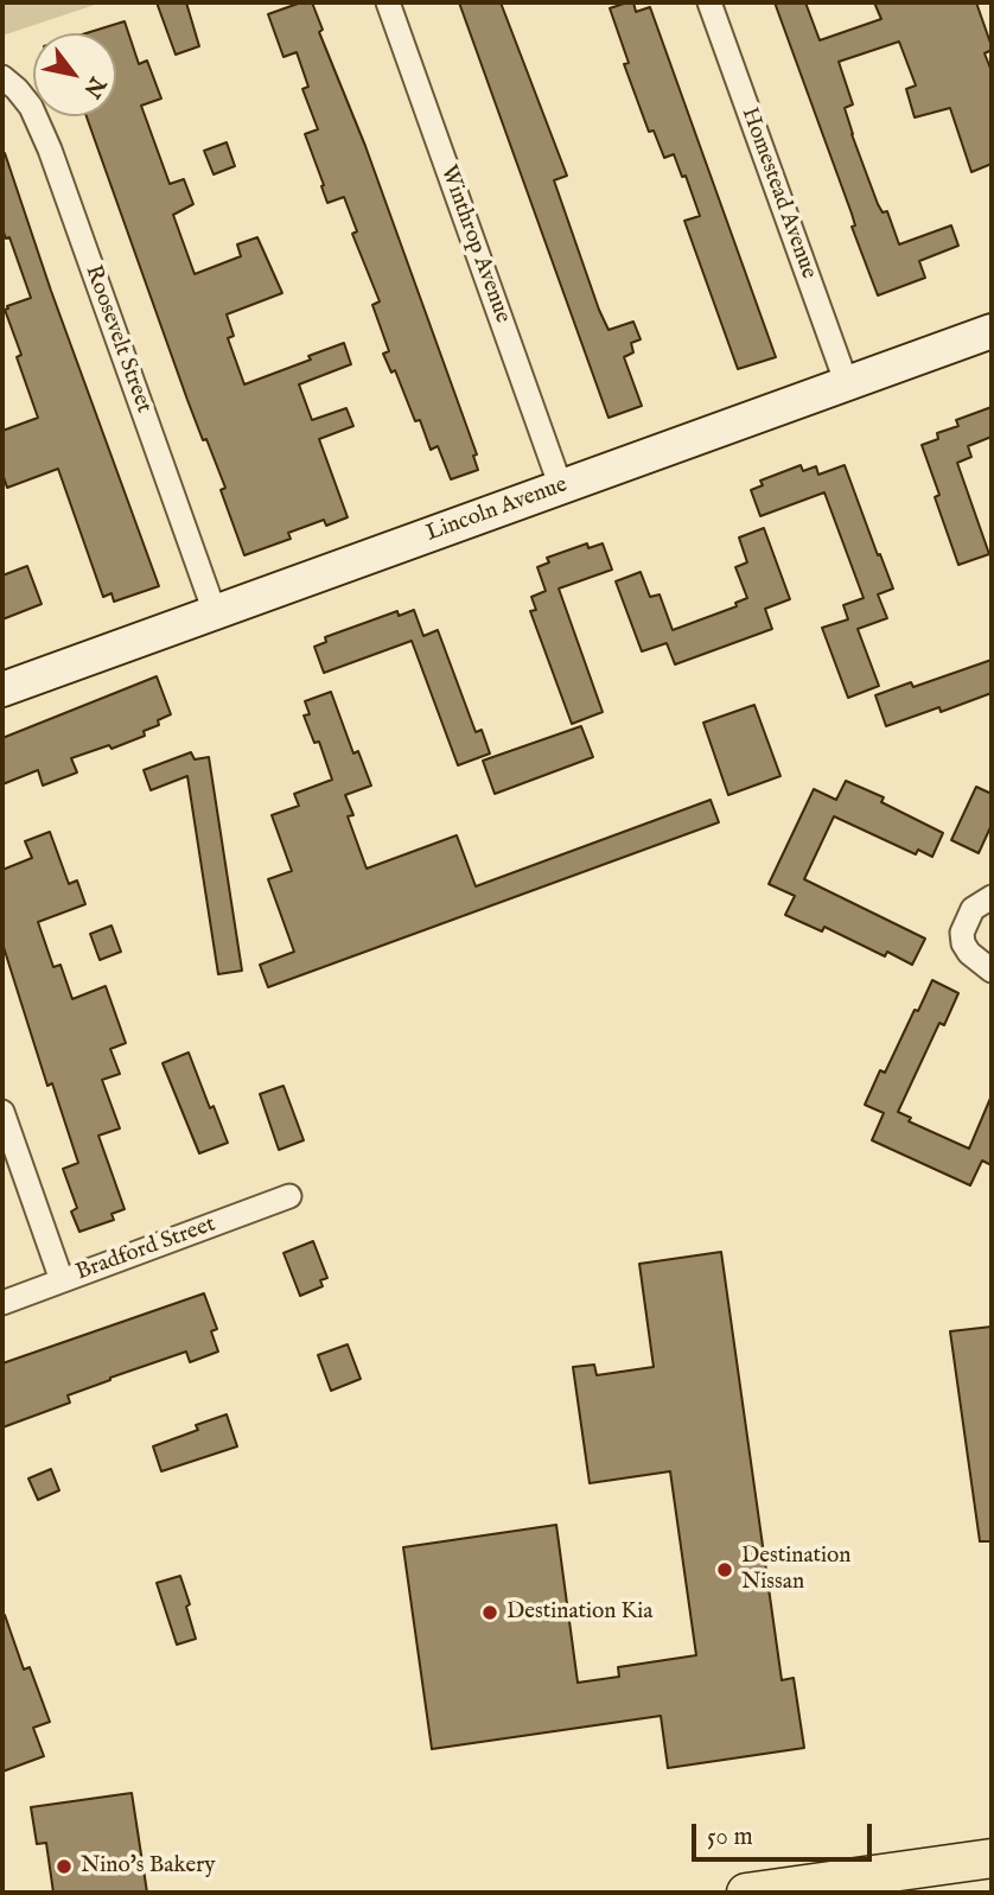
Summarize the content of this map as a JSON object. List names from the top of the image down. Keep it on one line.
{"streets":{"street":["Homestead Avenue","Winthrop Avenue","Roosevelt Street","Lincoln Avenue","Bradford Street"]},"crossings":[["Homestead Avenue","Lincoln Avenue"],["Winthrop Avenue","Lincoln Avenue"],["Roosevelt Street","Lincoln Avenue"]],"places":["Destination Nissan","Destination Kia","Nino's Bakery"],"scale_bar":"50 m","north":"bottom right"}
